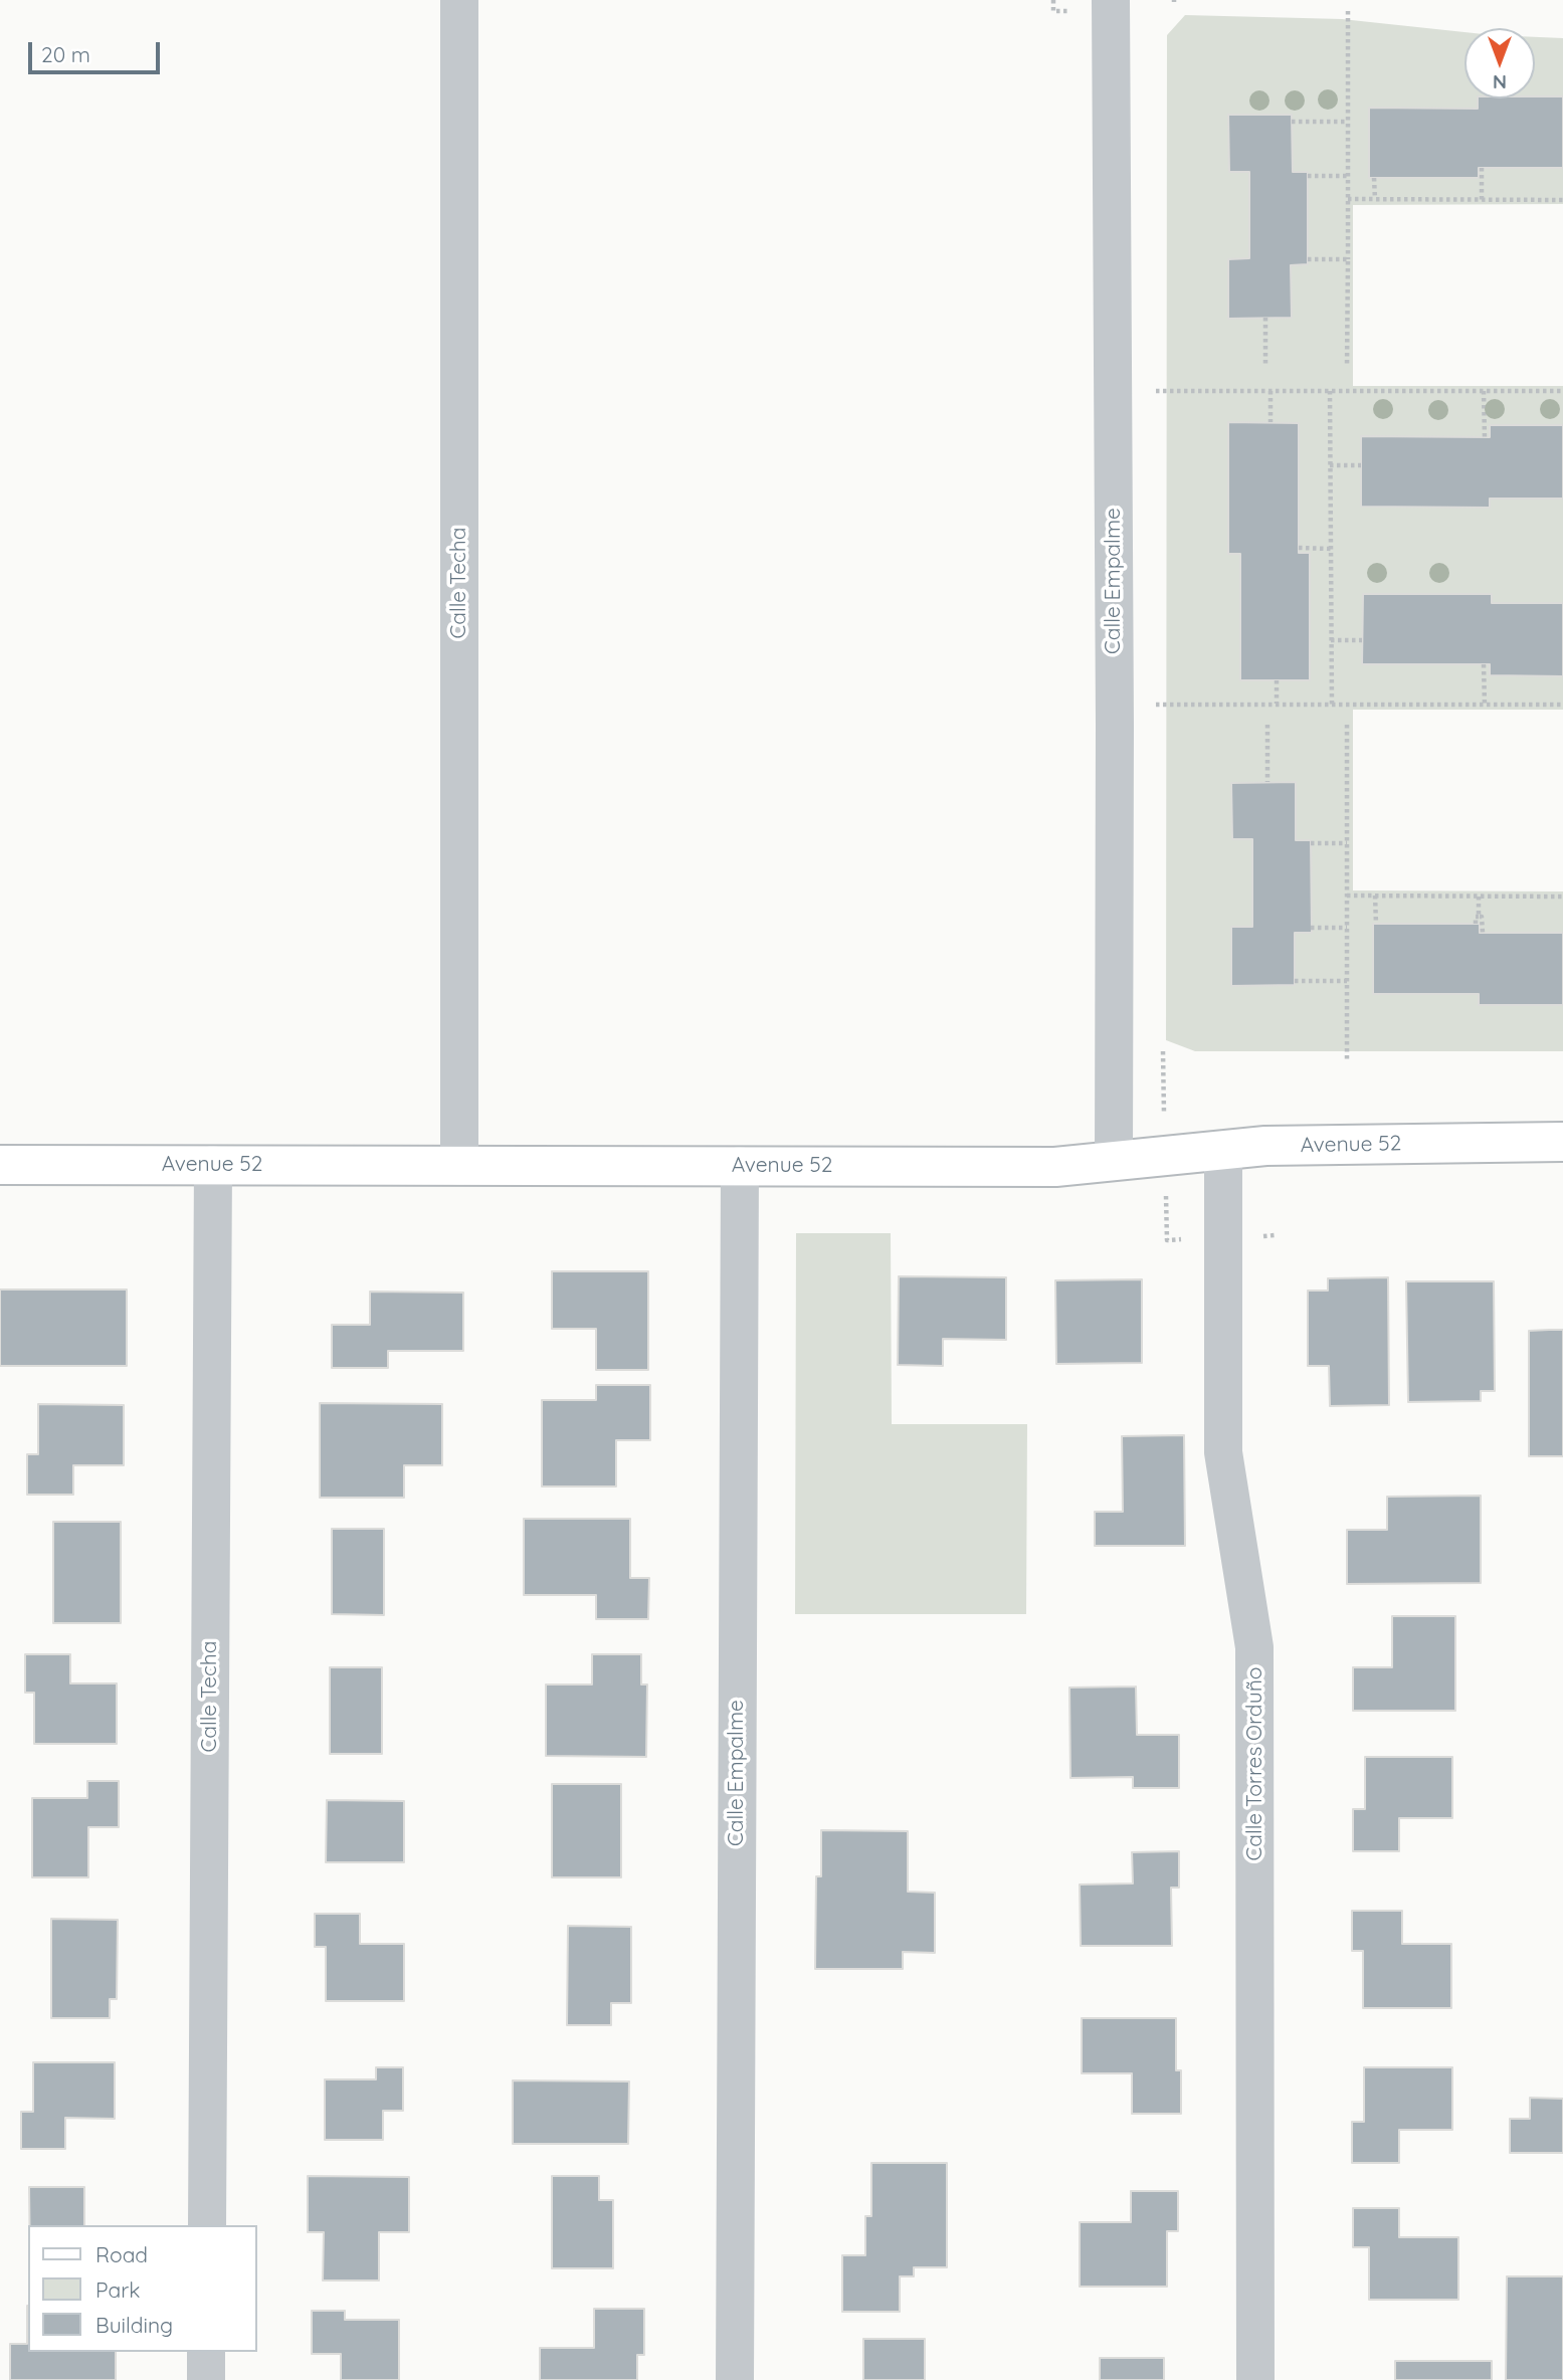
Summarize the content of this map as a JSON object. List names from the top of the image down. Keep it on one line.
{"streets":{"main road":["Avenue 52"],"street":["Calle Empalme","Calle Techa","Calle Torres Orduño"]},"crossings":[["Calle Empalme","Avenue 52"],["Calle Techa","Avenue 52"],["Avenue 52","Calle Torres Orduño"]],"legend":["Road","Park","Building"],"scale_bar":"20 m","north":"bottom"}
